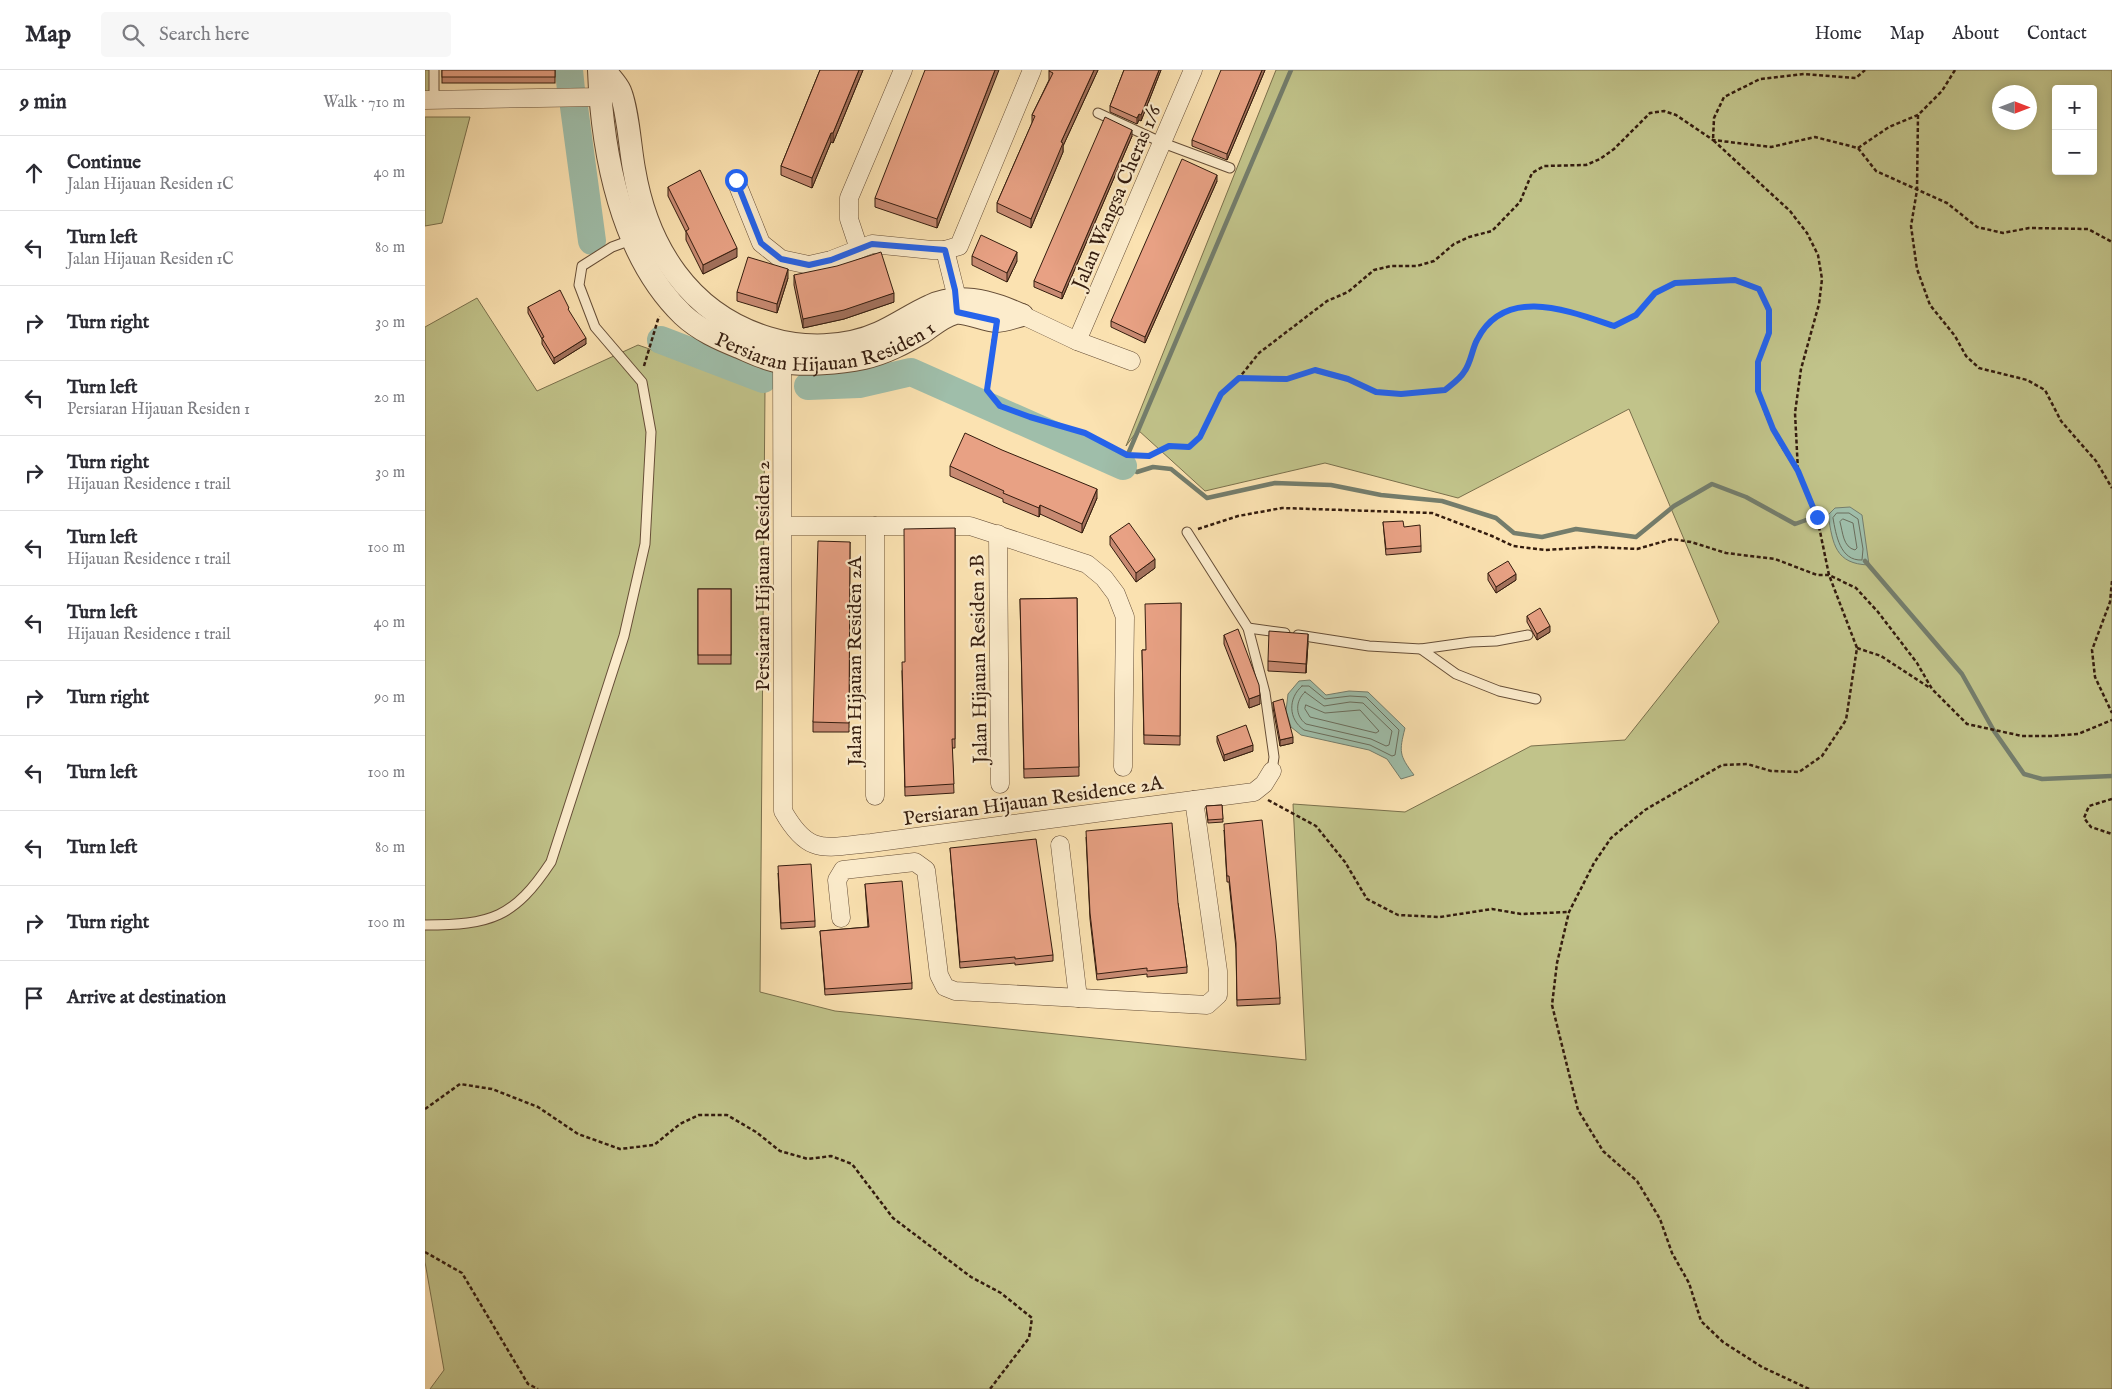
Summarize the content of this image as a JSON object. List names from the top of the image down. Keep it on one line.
{"streets":{"street":["Jalan Wangsa Cheras 1/6","Persiaran Hijauan Residen 1","Persiaran Hijauan Residen 2","Jalan Hijauan Residen 2B","Jalan Hijauan Residen 2A","Persiaran Hijauan Residence 2A"]},"crossings":[["Persiaran Hijauan Residen 1","Persiaran Hijauan Residen 2"],["Persiaran Hijauan Residen 2","Persiaran Hijauan Residence 2A"]],"north":"right","page":{"header":"Map","search":"Search here","nav":["Home","Map","About","Contact"],"heading":["9 min","Walk · 710 m"],"map_buttons":["+","−"],"list":[["Continue","Jalan Hijauan Residen 1C","40 m"],["Turn left","Jalan Hijauan Residen 1C","80 m"],["Turn right","30 m"],["Turn left","Persiaran Hijauan Residen 1","20 m"],["Turn right","Hijauan Residence 1 trail","30 m"],["Turn left","Hijauan Residence 1 trail","100 m"],["Turn left","Hijauan Residence 1 trail","40 m"],["Turn right","90 m"],["Turn left","100 m"],["Turn left","80 m"],["Turn right","100 m"],"Arrive at destination"]}}
